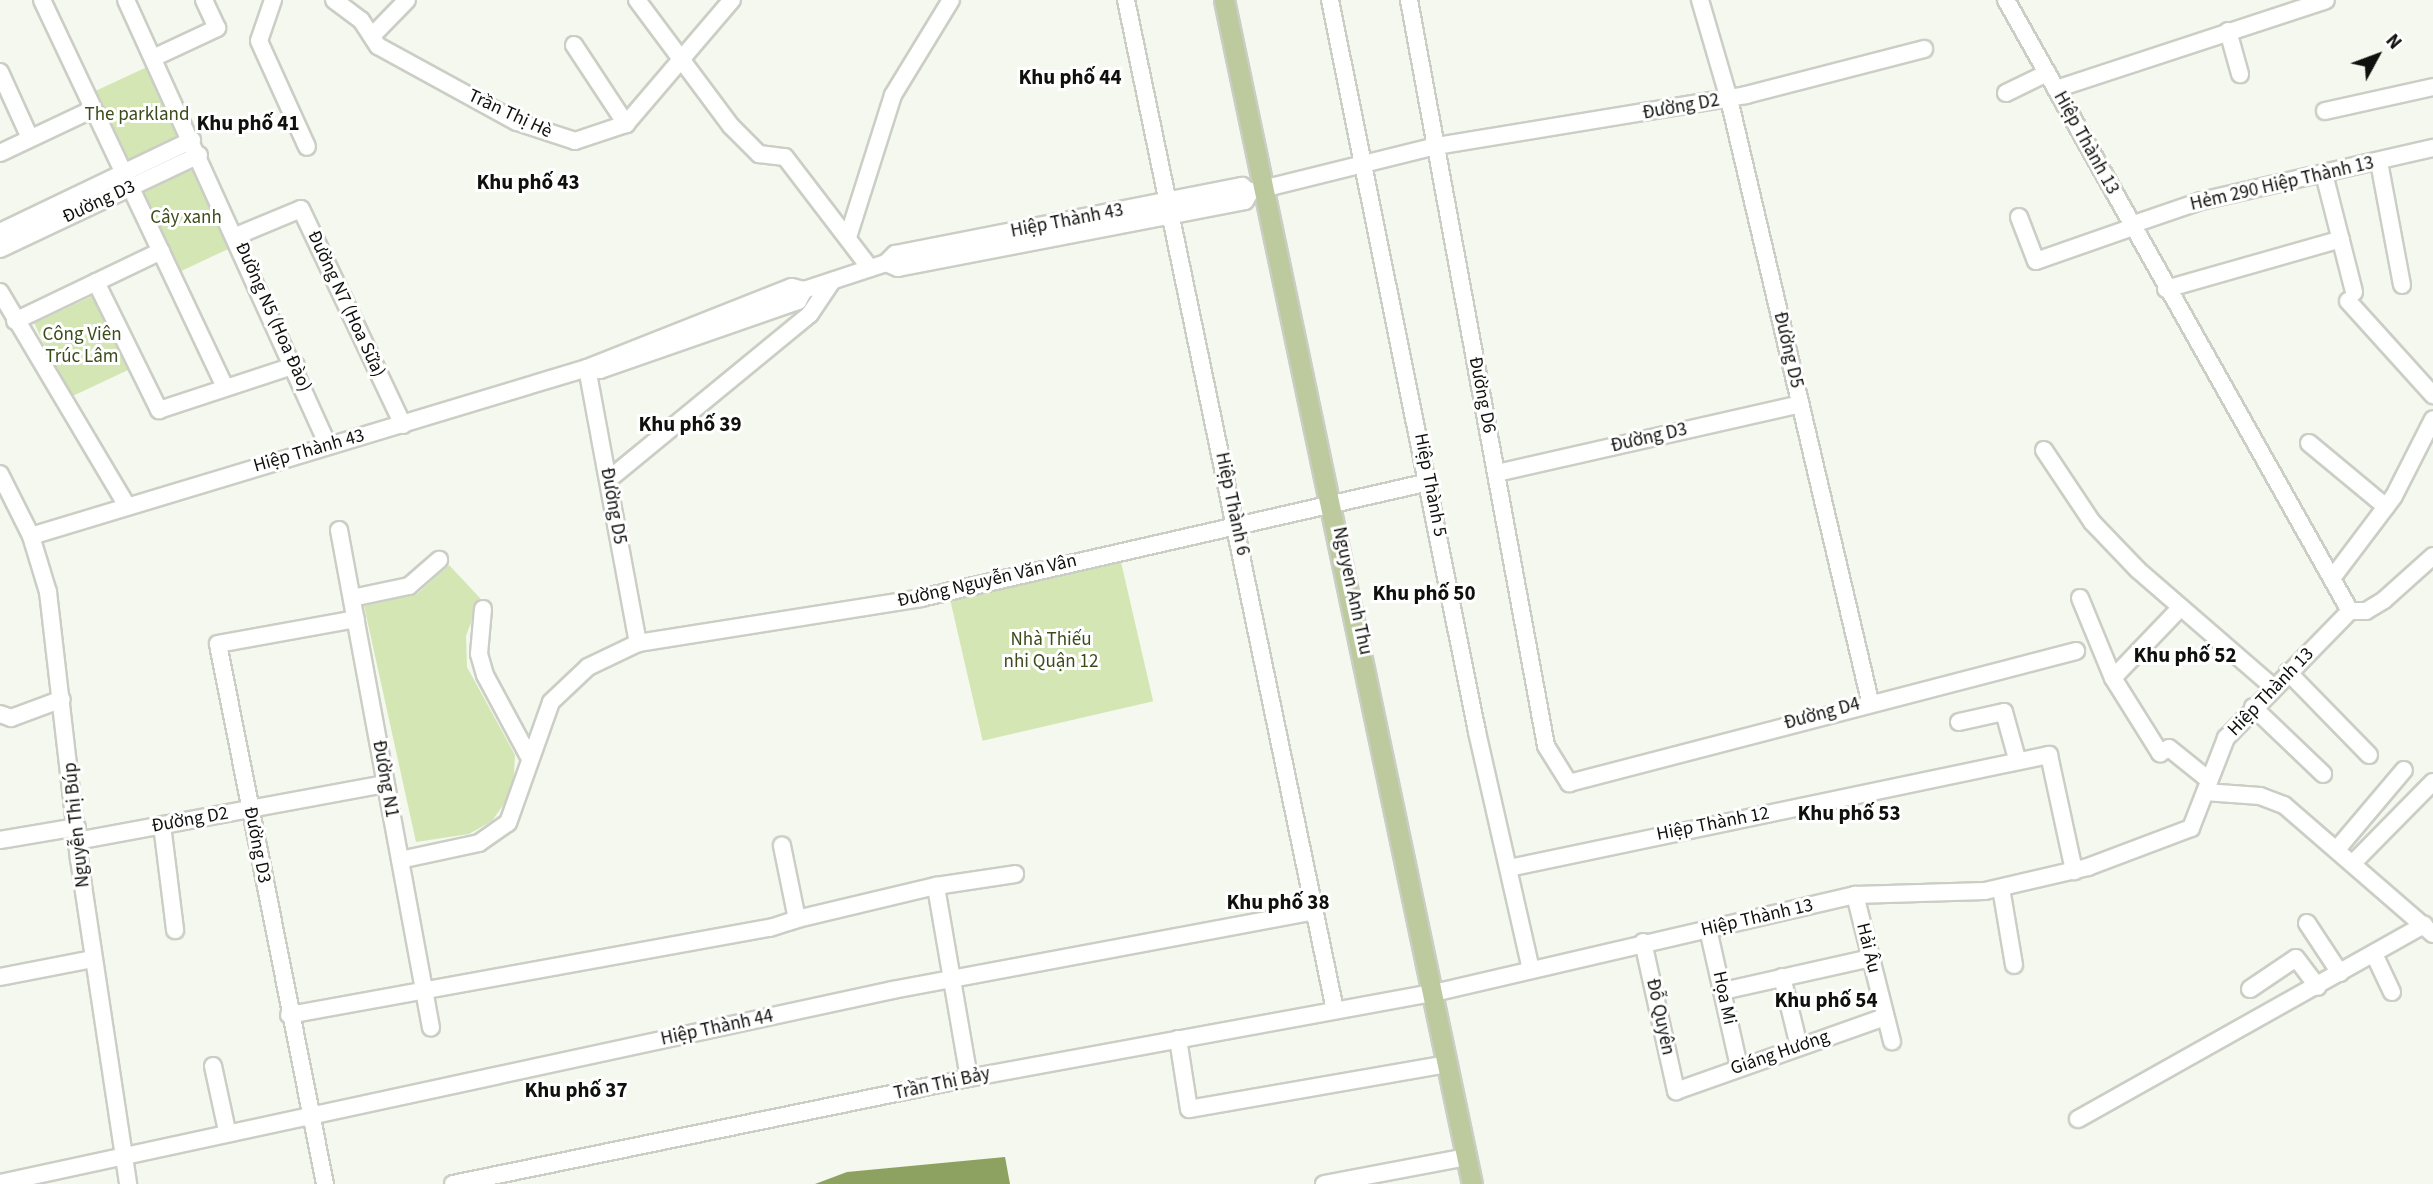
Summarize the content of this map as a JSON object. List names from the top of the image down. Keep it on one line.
{"streets":{"main road":["Nguyen Anh Thu"],"street":["Đường D2","Trần Thị Hè","Hiệp Thành 13","Hẻm 290 Hiệp Thành 13","Đường D3","Hiệp Thành 43","Đường N7 (Hoa Sữa)","Đường N5 (Hoa Đào)","Đường D5","Đường D6","Hiệp Thành 5","Hiệp Thành 6","Đường Nguyễn Văn Vân","Đường D4","Đường N1","Hiệp Thành 12","Nguyễn Thị Búp","Hải Âu","Họa Mi","Đỗ Quyên","Hiệp Thành 44","Giáng Hương","Trần Thị Bảy"]},"crossings":[["Đường D2","Đường D3"],["Đường D2","Hiệp Thành 43"],["Đường D2","Đường D5"],["Đường D2","Đường D6"],["Đường D2","Đường N1"],["Đường D2","Nguyễn Thị Búp"],["Hiệp Thành 13","Hẻm 290 Hiệp Thành 13"],["Hiệp Thành 13","Hiệp Thành 5"],["Hiệp Thành 13","Nguyen Anh Thu"],["Hiệp Thành 13","Hiệp Thành 12"],["Hiệp Thành 13","Hải Âu"],["Hiệp Thành 13","Họa Mi"],["Hiệp Thành 13","Đỗ Quyên"],["Hiệp Thành 13","Trần Thị Bảy"],["Đường D3","Đường N5 (Hoa Đào)"],["Đường D3","Đường D5"],["Đường D3","Đường D6"],["Đường D3","Đường N1"],["Đường D3","Hiệp Thành 44"],["Hiệp Thành 43","Đường N7 (Hoa Sữa)"],["Hiệp Thành 43","Đường N5 (Hoa Đào)"],["Hiệp Thành 43","Đường D5"],["Hiệp Thành 43","Đường D6"],["Hiệp Thành 43","Hiệp Thành 5"],["Hiệp Thành 43","Hiệp Thành 6"],["Hiệp Thành 43","Nguyen Anh Thu"],["Hiệp Thành 43","Nguyễn Thị Búp"],["Đường N7 (Hoa Sữa)","Đường N5 (Hoa Đào)"],["Đường D5","Đường Nguyễn Văn Vân"],["Đường D5","Đường D4"],["Đường D6","Đường D4"],["Hiệp Thành 5","Đường Nguyễn Văn Vân"],["Hiệp Thành 5","Hiệp Thành 12"],["Hiệp Thành 6","Đường Nguyễn Văn Vân"],["Hiệp Thành 6","Hiệp Thành 44"],["Hiệp Thành 6","Trần Thị Bảy"],["Đường Nguyễn Văn Vân","Nguyen Anh Thu"],["Nguyen Anh Thu","Trần Thị Bảy"],["Nguyễn Thị Búp","Hiệp Thành 44"],["Hải Âu","Giáng Hương"],["Họa Mi","Giáng Hương"],["Đỗ Quyên","Giáng Hương"]],"districts":["Khu phố 44","Khu phố 41","Khu phố 43","Khu phố 39","Khu phố 50","Khu phố 52","Khu phố 53","Khu phố 38","Khu phố 54","Khu phố 37"],"parks":["The parkland","Cây xanh","Công Viên Trúc Lâm","Nhà Thiếu nhi Quận 12"],"north":"top right"}
